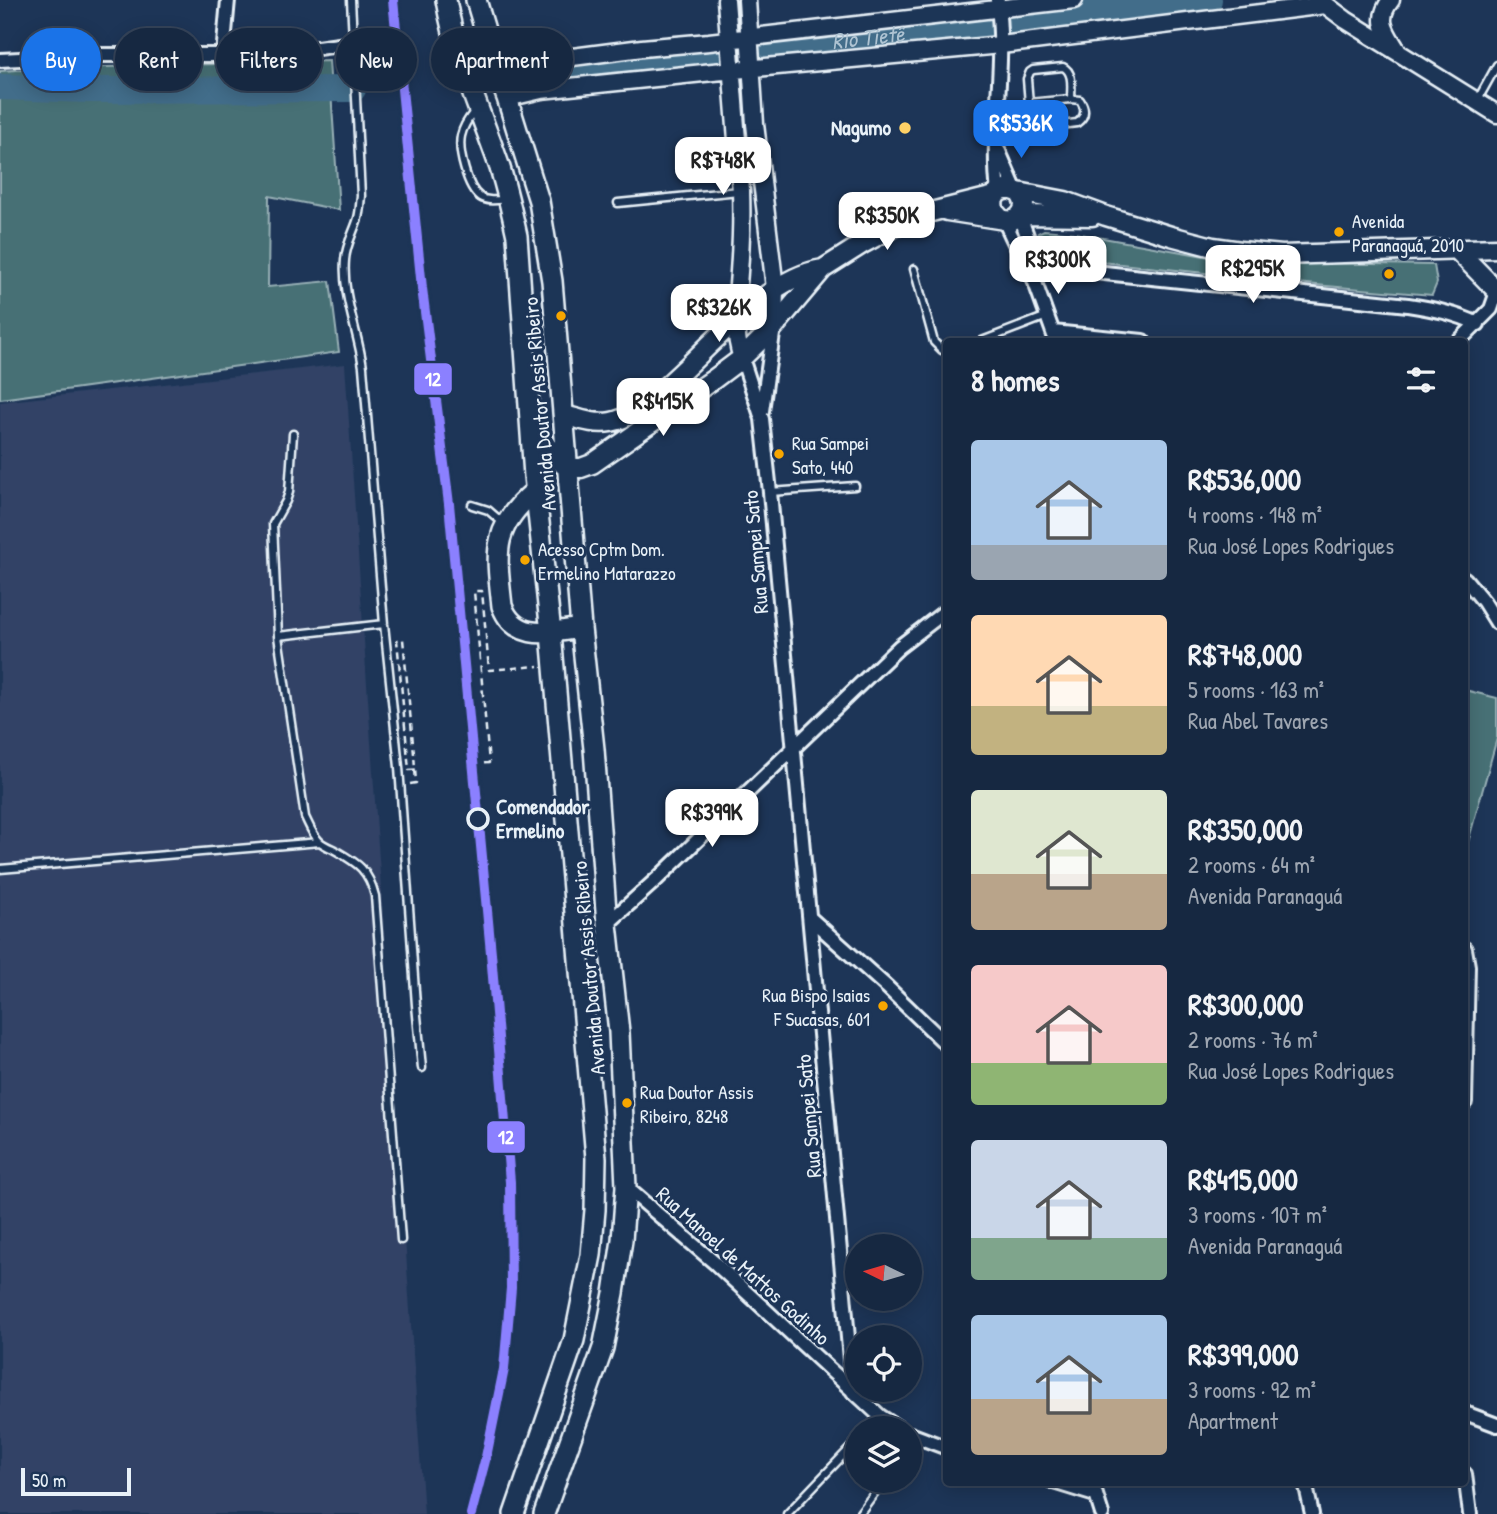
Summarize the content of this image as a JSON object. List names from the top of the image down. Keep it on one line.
{"streets":{"main road":["Avenida Doutor Assis Ribeiro"],"street":["Rua Sampei Sato","Rua Manoel de Mattos Godinho"]},"crossings":[["Avenida Doutor Assis Ribeiro","Rua Manoel de Mattos Godinho"]],"water":["Rio Tietê"],"places":["Nagumo","Avenida Paranaguá, 2010","Rua Sampei Sato, 440","Acesso Cptm Dom. Ermelino Matarazzo","Comendador Ermelino","Rua Bispo Isaias F Sucasas, 601","Rua Doutor Assis Ribeiro, 8248"],"lines":["transit line 12"],"scale_bar":"50 m","north":"left","page":{"chip":["Buy","Rent","Filters","New","Apartment"],"price":["R$536K","R$748K","R$350K","R$300K","R$295K","R$326K","R$415K","R$399K"],"heading":"8 homes","list":[{"name":"R$536,000","note":"4 rooms · 148 m² · Rua José Lopes Rodrigues"},{"name":"R$748,000","note":"5 rooms · 163 m² · Rua Abel Tavares"},{"name":"R$350,000","note":"2 rooms · 64 m² · Avenida Paranaguá"},{"name":"R$300,000","note":"2 rooms · 76 m² · Rua José Lopes Rodrigues"},{"name":"R$415,000","note":"3 rooms · 107 m² · Avenida Paranaguá"},{"name":"R$399,000","note":"3 rooms · 92 m² · Apartment"}],"scale":"50 m"}}
